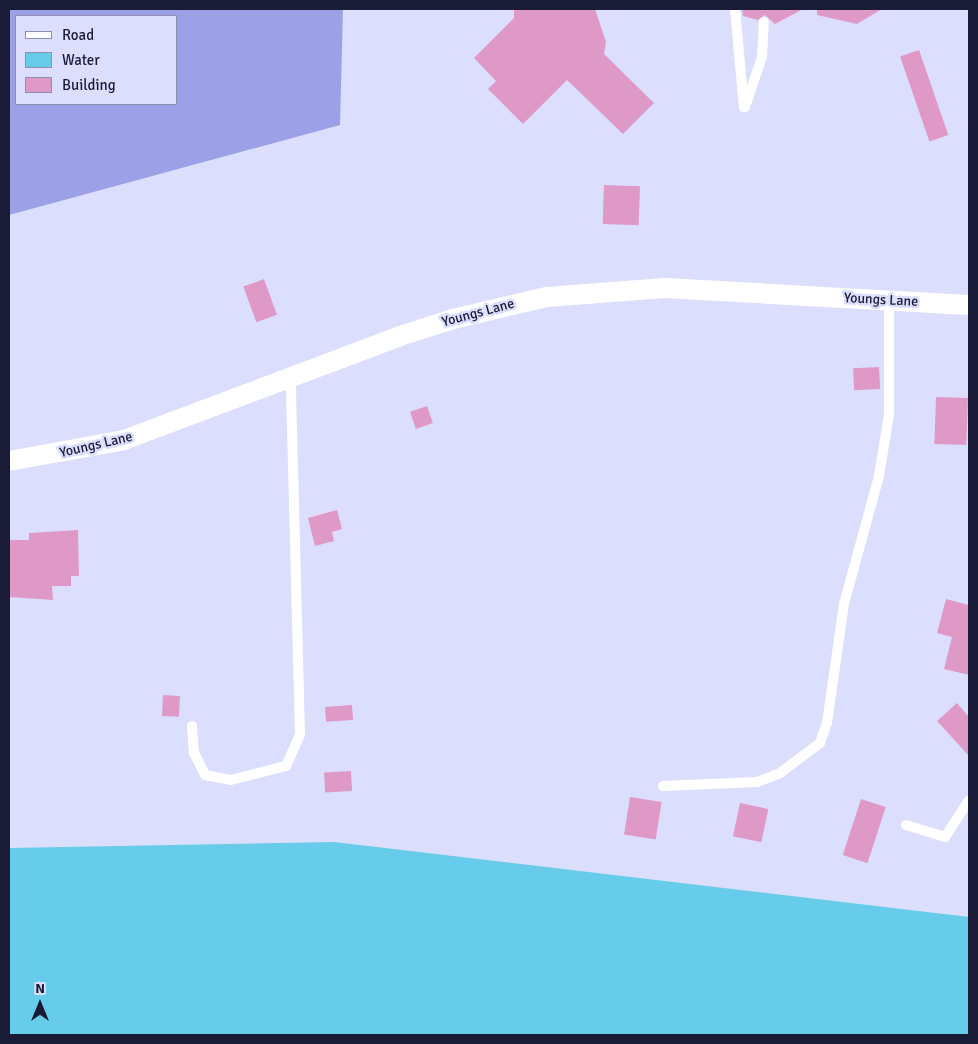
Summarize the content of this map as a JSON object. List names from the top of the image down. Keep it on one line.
{"streets":{"street":["Youngs Lane"]},"legend":["Road","Water","Building"],"north":"top"}
